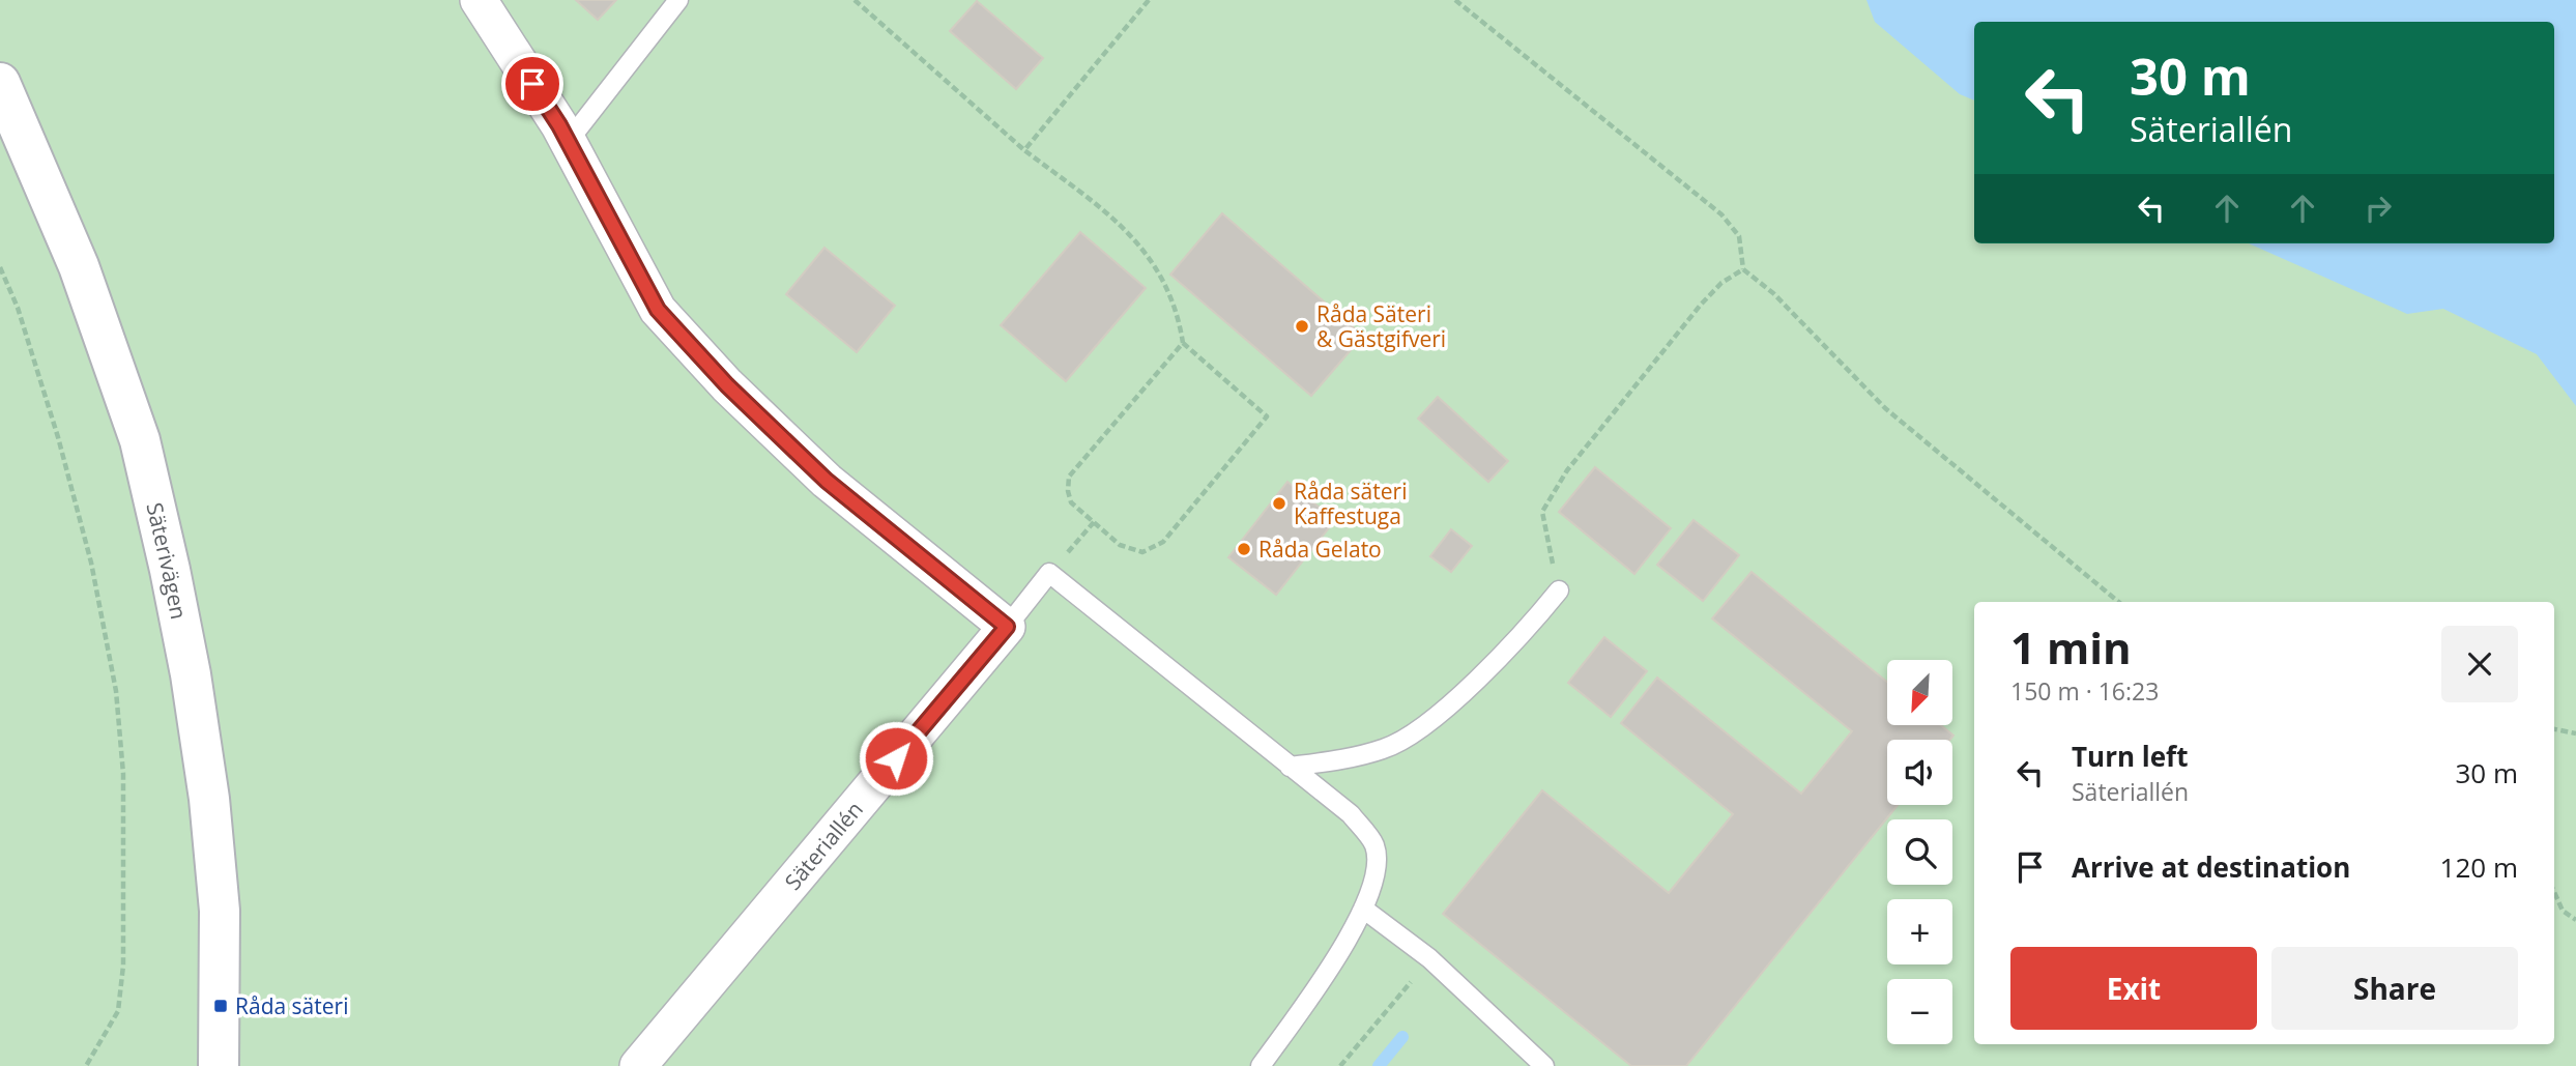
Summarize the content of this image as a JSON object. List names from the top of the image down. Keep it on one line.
{"streets":{"street":["Säterivägen","Säteriallén"]},"places":{"other":["Råda Säteri & Gästgifveri","Råda säteri Kaffestuga","Råda Gelato"],"transit":["Råda säteri"]},"north":"bottom left","page":{"turn":["30 m","Säteriallén"],"heading":["1 min","150 m · 16:23"],"map_buttons":["+","−"],"list":[{"name":"Turn left","note":"Säteriallén","value":"30 m"},{"name":"Arrive at destination","value":"120 m"}],"buttons":["Exit","Share"]}}
